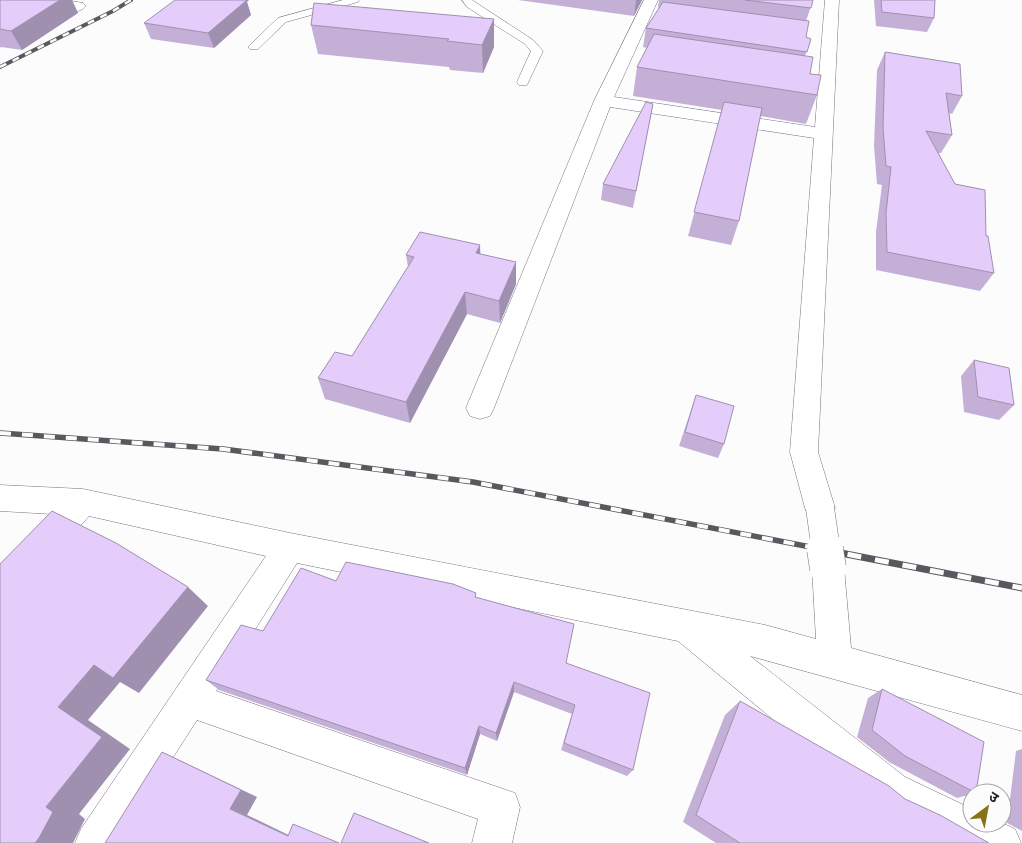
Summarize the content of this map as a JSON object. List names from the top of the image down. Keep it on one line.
{"north":"top right"}
